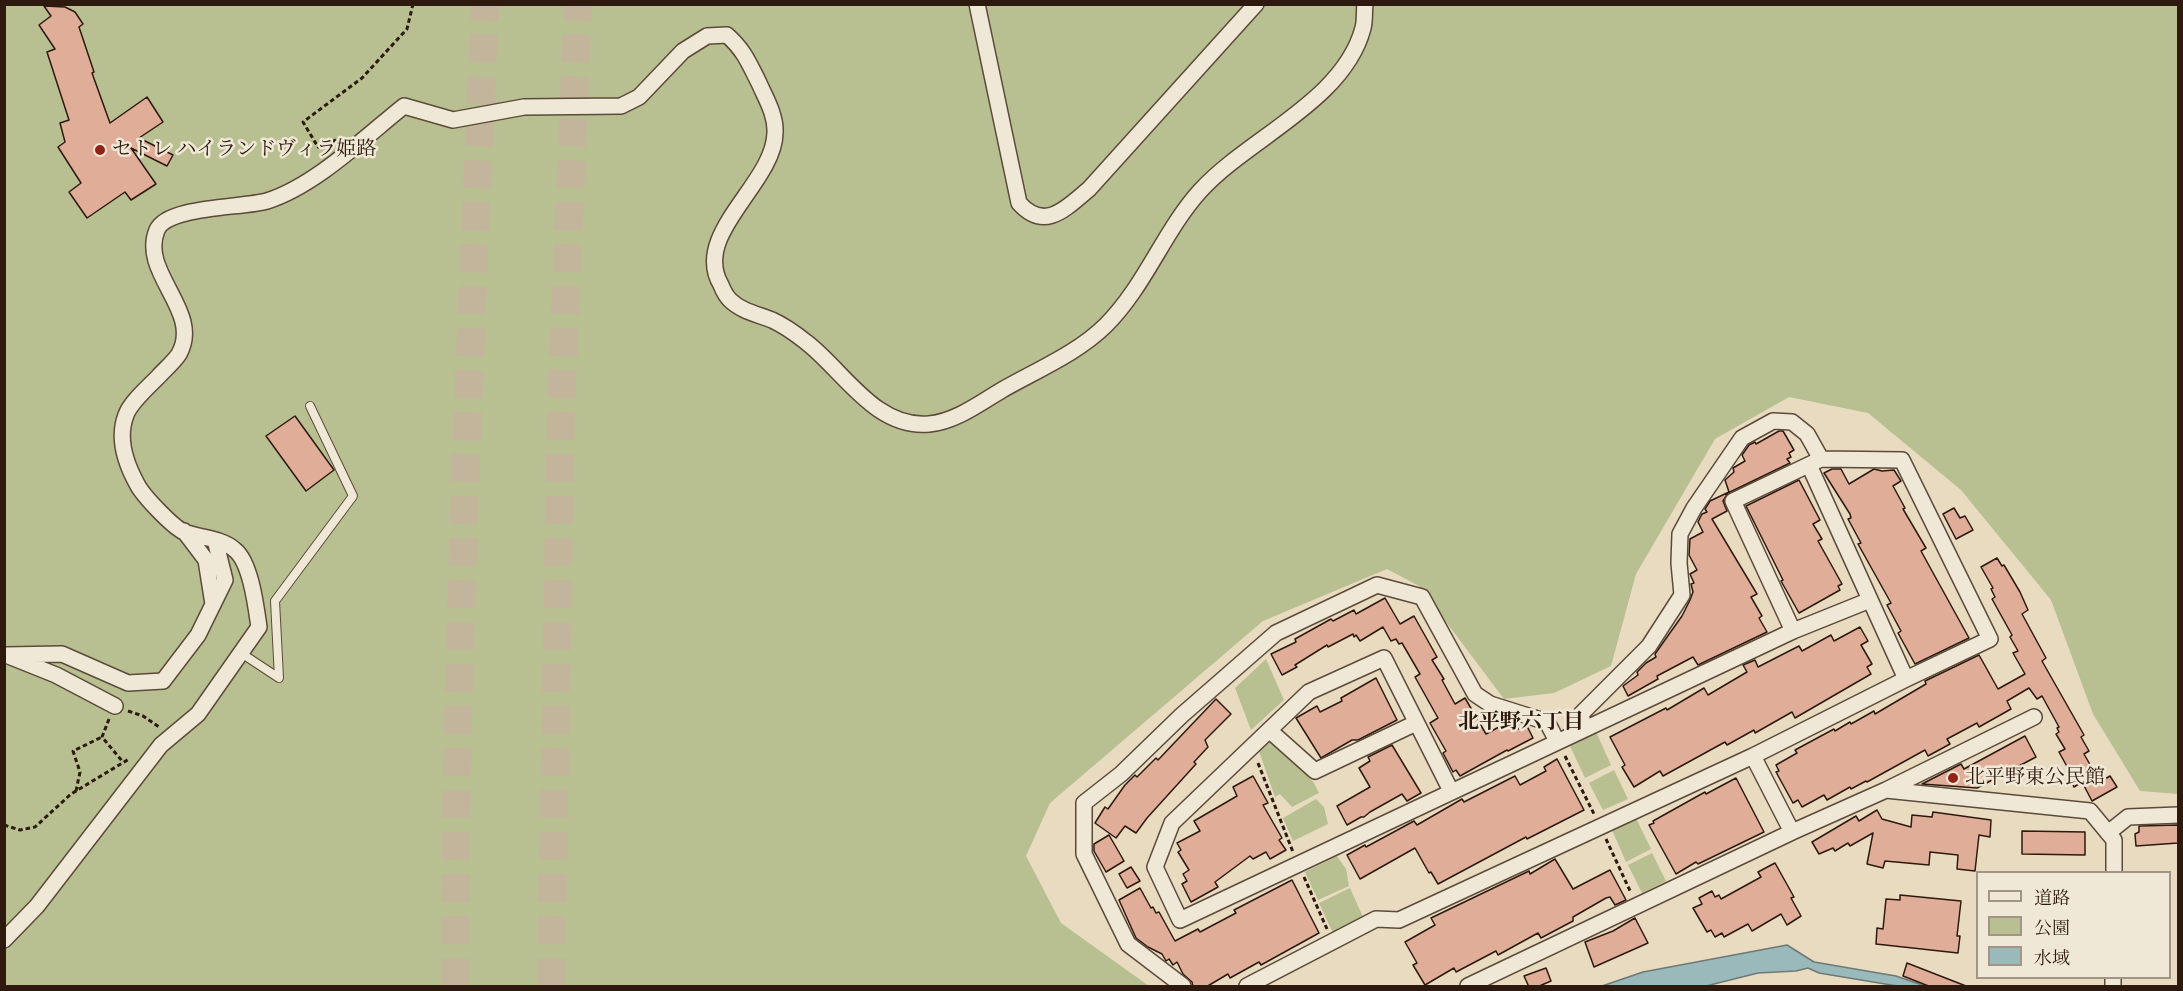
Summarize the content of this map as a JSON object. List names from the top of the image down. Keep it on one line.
{"districts":["北平野六丁目"],"places":["セトレ ハイランドヴィラ姫路","北平野東公民館"],"legend":["道路","公園","水域"]}
